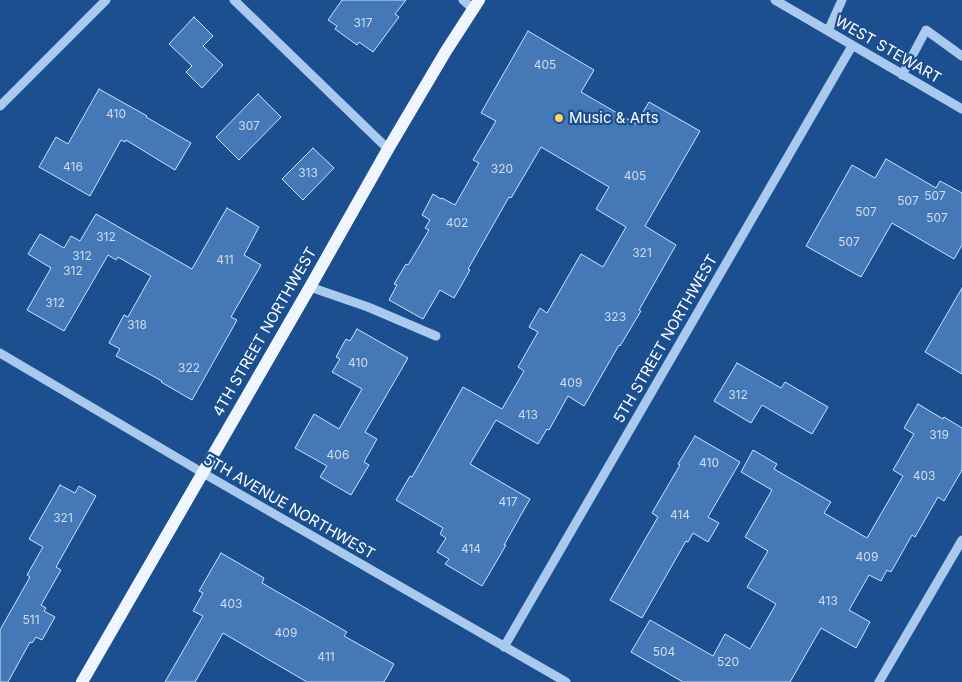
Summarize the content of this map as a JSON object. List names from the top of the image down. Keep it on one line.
{"streets":{"main road":["4TH STREET NORTHWEST"],"street":["WEST STEWART","5TH STREET NORTHWEST","5TH AVENUE NORTHWEST"]},"crossings":[["WEST STEWART","5TH STREET NORTHWEST"],["4TH STREET NORTHWEST","5TH AVENUE NORTHWEST"],["5TH STREET NORTHWEST","5TH AVENUE NORTHWEST"]],"places":["Music & Arts"],"house_numbers":["317","405","410","307","416","320","313","405","507","507","507","507","402","312","507","321","312","411","312","312","323","318","410","322","409","312","413","319","406","410","403","417","414","321","414","409","413","403","511","409","504","411","520"]}
